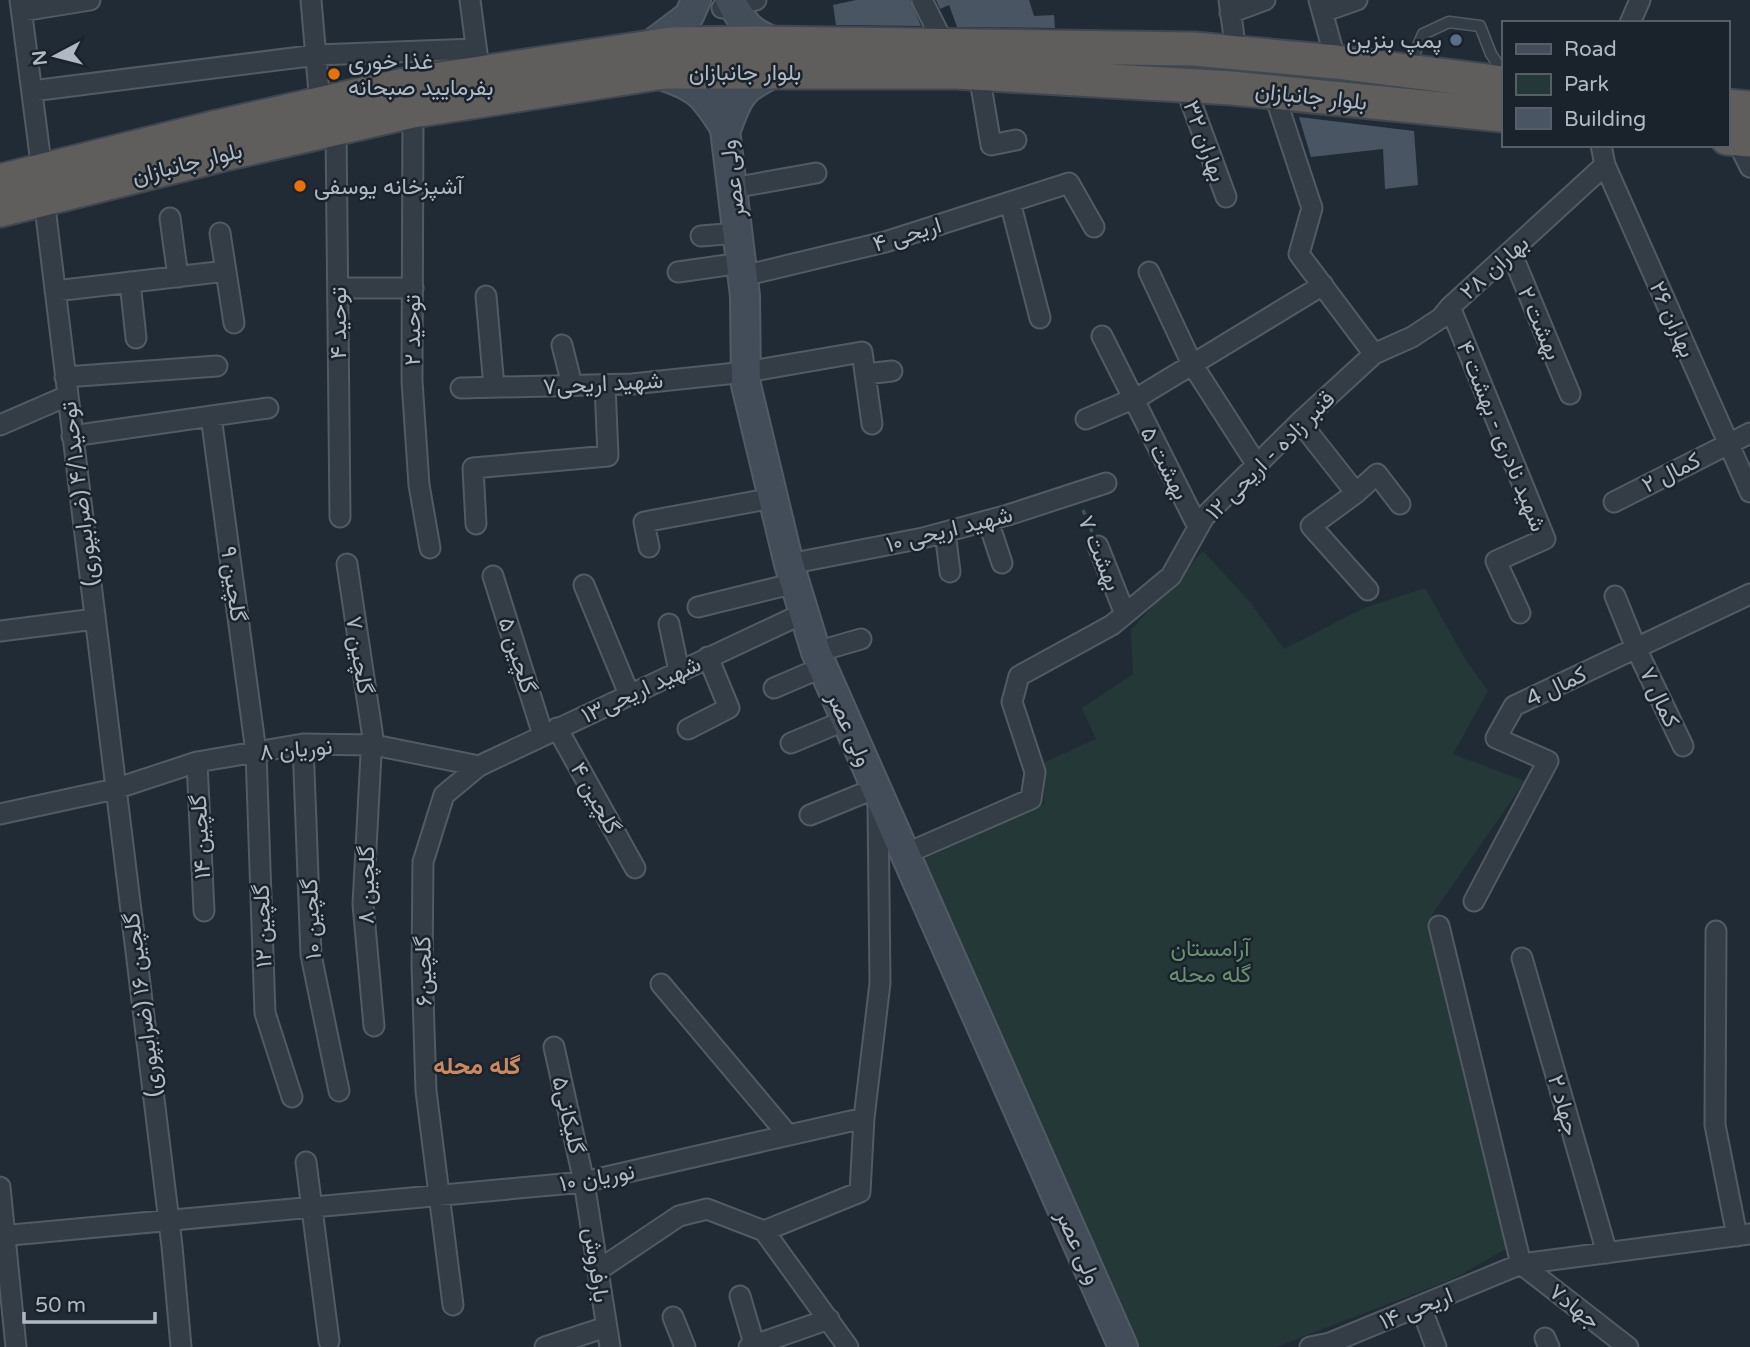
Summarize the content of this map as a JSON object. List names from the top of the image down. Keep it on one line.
{"streets":{"highway":["بلوار جانبازان"],"main road":["ولی عصر"],"street":["بهاران ۳۲","اریحی ۴","بهاران ۲۸","بهاران ۲۶","توحید ۴","بهشت ۲","توحید ۲","شهید اریحی۷","شهید نادری - بهشت ۴","قنبر زاده - اریحی ۱۲","بهشت ۵","کمال ۲","توحید۴/۱ (ضرابپوری)","شهید اریحی ۱۰","بهشت ۷","گلچین ۹","گلچین ۷","گلچین ۵","کمال 4","شهید اریحی۱۳","کمال ۷","نوریان ۸","گلچین ۴","گلچین ۱۴","گلچین ۸","گلچین ۱۰","گلچین ۱۲","گلچین۶","گلچین ۱۶ (ضرابپوری)","جهاد ۲","گلیکانی۵","نوریان ۱۰","بارفروش","جهاد۷","اریحی ۱۴"]},"crossings":[["بلوار جانبازان","بهاران ۳۲"],["بلوار جانبازان","ولی عصر"],["بلوار جانبازان","توحید ۴"],["بلوار جانبازان","توحید ۲"],["بلوار جانبازان","توحید۴/۱ (ضرابپوری)"],["ولی عصر","اریحی ۴"],["ولی عصر","شهید اریحی۷"],["ولی عصر","قنبر زاده - اریحی ۱۲"],["ولی عصر","شهید اریحی ۱۰"],["ولی عصر","شهید اریحی۱۳"],["بهاران ۲۸","بهاران ۲۶"],["بهاران ۲۸","بهشت ۲"],["بهاران ۲۸","شهید نادری - بهشت ۴"],["بهاران ۲۸","قنبر زاده - اریحی ۱۲"],["بهاران ۲۶","کمال ۲"],["قنبر زاده - اریحی ۱۲","بهشت ۵"],["قنبر زاده - اریحی ۱۲","بهشت ۷"],["توحید۴/۱ (ضرابپوری)","نوریان ۸"],["توحید۴/۱ (ضرابپوری)","گلچین ۱۶ (ضرابپوری)"],["شهید اریحی ۱۰","بهشت ۷"],["گلچین ۹","نوریان ۸"],["گلچین ۹","گلچین ۱۲"],["گلچین ۷","نوریان ۸"],["گلچین ۷","گلچین ۸"],["گلچین ۵","شهید اریحی۱۳"],["گلچین ۵","گلچین ۴"],["کمال 4","کمال ۷"],["شهید اریحی۱۳","نوریان ۸"],["شهید اریحی۱۳","گلچین ۴"],["شهید اریحی۱۳","گلچین۶"],["نوریان ۸","گلچین ۱۴"],["نوریان ۸","گلچین ۸"],["نوریان ۸","گلچین ۱۰"],["نوریان ۸","گلچین ۱۲"],["نوریان ۸","گلچین۶"],["نوریان ۸","گلچین ۱۶ (ضرابپوری)"],["گلچین۶","نوریان ۱۰"],["گلچین ۱۶ (ضرابپوری)","نوریان ۱۰"],["جهاد ۲","اریحی ۱۴"],["گلیکانی۵","نوریان ۱۰"],["گلیکانی۵","بارفروش"],["نوریان ۱۰","بارفروش"],["جهاد۷","اریحی ۱۴"]],"districts":["گله محله"],"parks":["آرامستان گله محله"],"places":["پمپ بنزین","غذا خوری بفرمایید صبحانه","آشپزخانه یوسفی"],"legend":["Road","Park","Building"],"scale_bar":"50 m","north":"left"}
